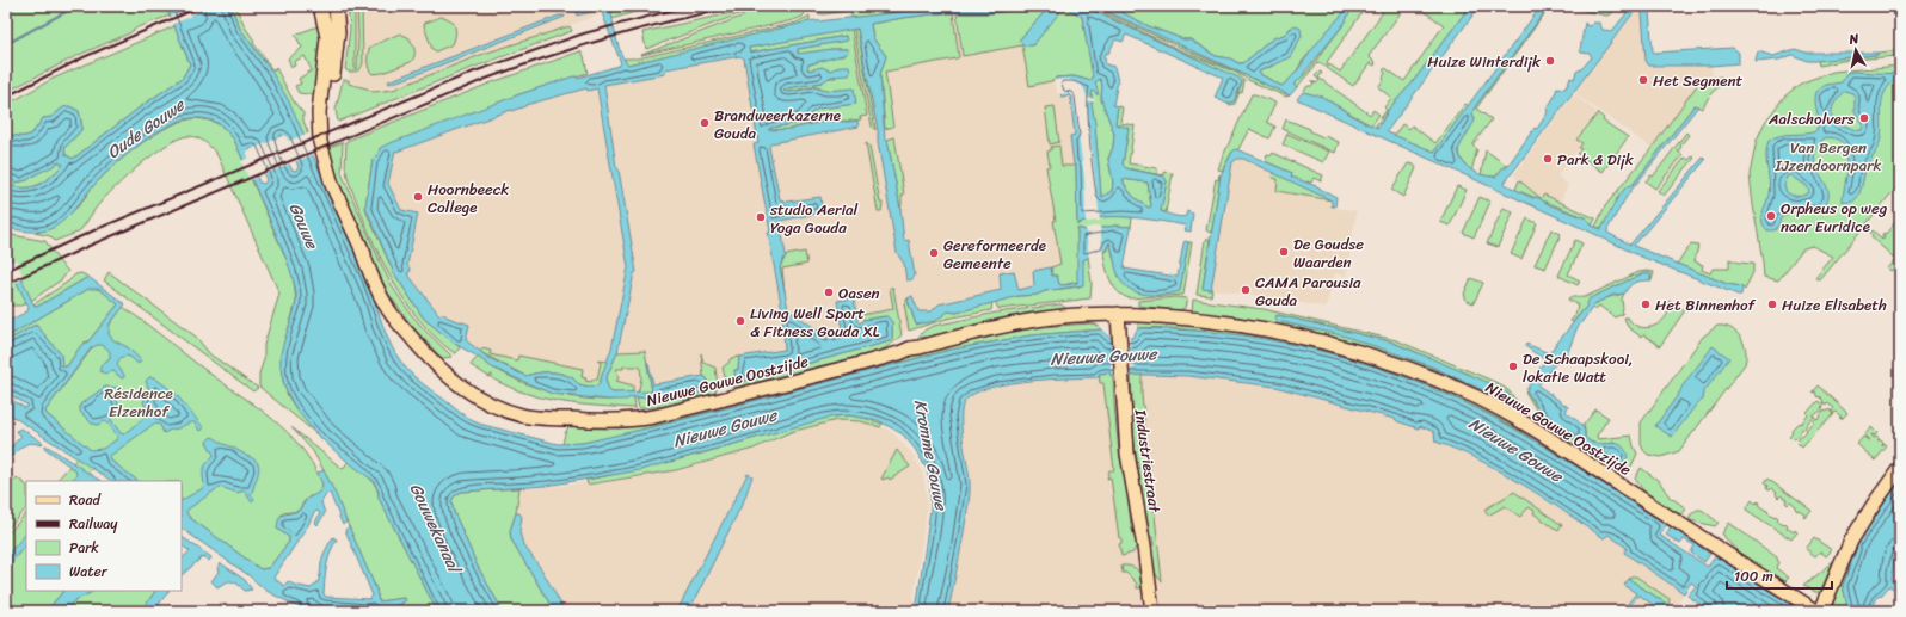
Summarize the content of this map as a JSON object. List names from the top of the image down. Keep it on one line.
{"streets":{"main road":["Nieuwe Gouwe Oostzijde","Industriestraat"]},"crossings":[["Nieuwe Gouwe Oostzijde","Industriestraat"]],"water":["Oude Gouwe","Gouwe","Nieuwe Gouwe","Kromme Gouwe","Gouwekanaal"],"parks":["Van Bergen IJzendoornpark","Résidence Elzenhof"],"places":["Huize Winterdijk","Het Segment","Aalscholvers","Brandweerkazerne Gouda","Park & Dijk","Hoornbeeck College","Orpheus op weg naar Euridice","studio Aerial Yoga Gouda","De Goudse Waarden","Gereformeerde Gemeente","CAMA Parousia Gouda","Oasen","Het Binnenhof","Huize Elisabeth","Living Well Sport & Fitness Gouda XL","De Schaapskooi, lokatie Watt"],"legend":["Road","Railway","Park","Water"],"scale_bar":"100 m","north":"top"}
